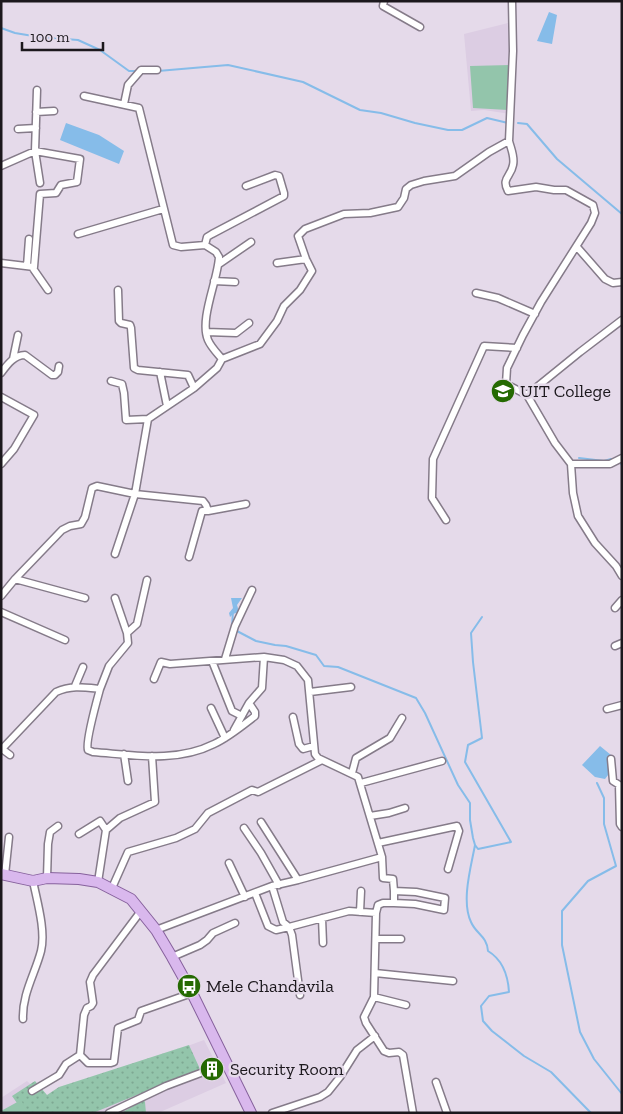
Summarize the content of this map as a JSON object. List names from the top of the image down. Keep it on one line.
{"places":{"school or university":["UIT College"],"bus stop":["Mele Chandavila"],"building":["Security Room"]},"scale_bar":"100 m"}
